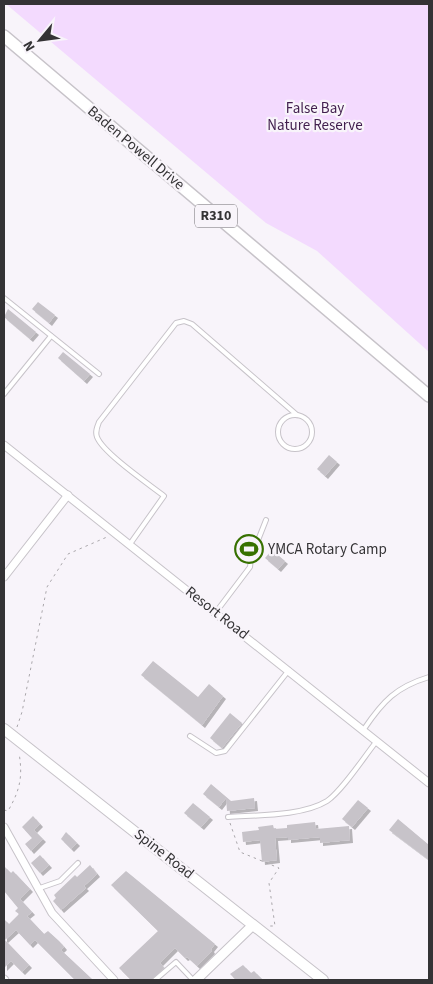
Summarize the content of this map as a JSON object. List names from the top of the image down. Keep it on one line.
{"streets":{"main road":["Baden Powell Drive","R310","Spine Road"],"street":["Resort Road"]},"parks":["False Bay Nature Reserve"],"places":{"sports":["YMCA Rotary Camp"]},"north":"bottom left"}
